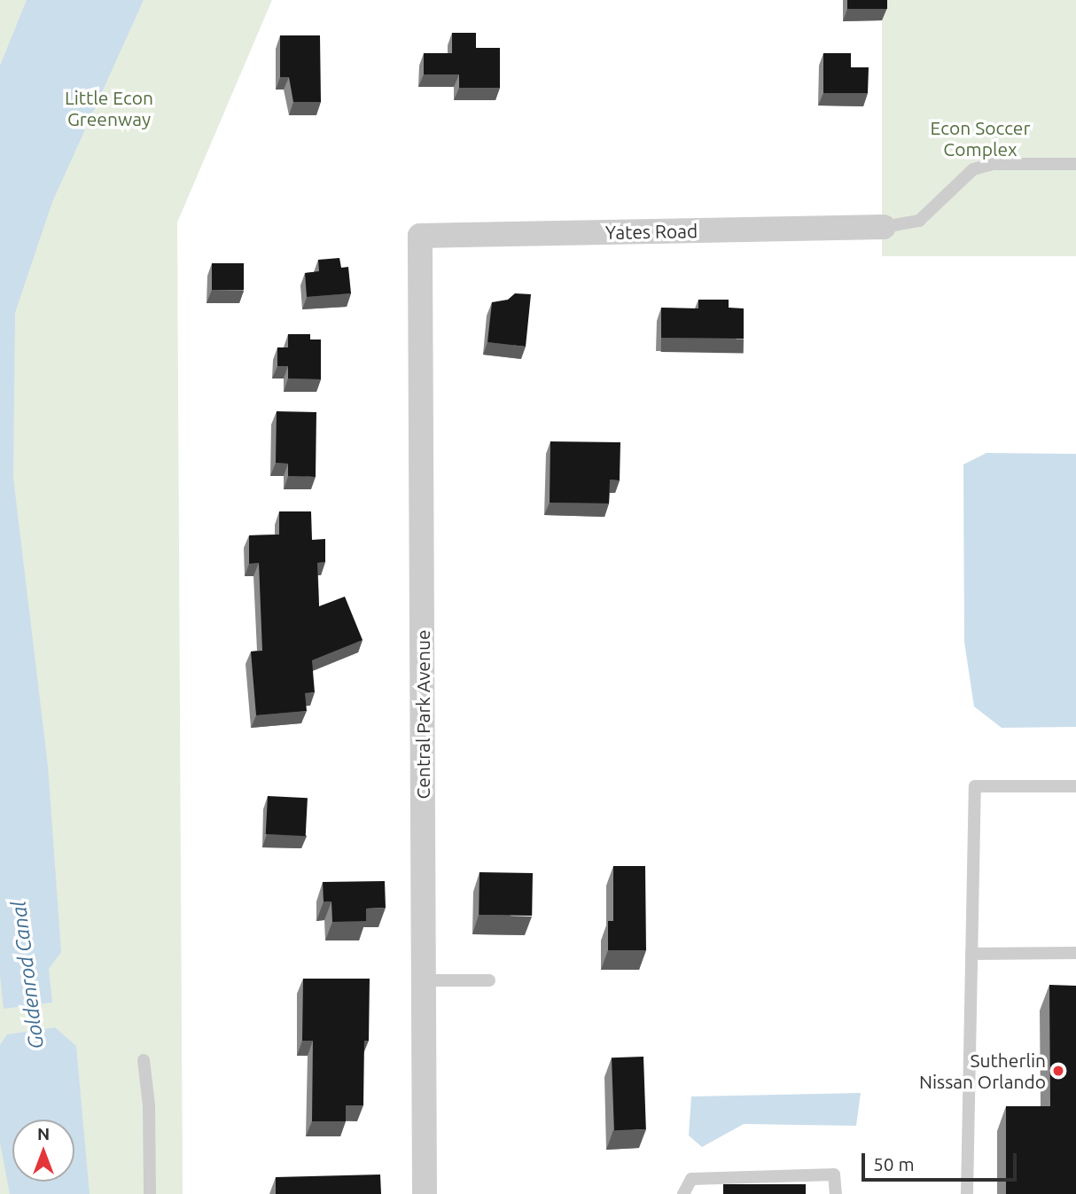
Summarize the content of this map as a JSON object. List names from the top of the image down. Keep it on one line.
{"streets":{"street":["Yates Road","Central Park Avenue"]},"crossings":[["Yates Road","Central Park Avenue"]],"water":["Goldenrod Canal"],"parks":["Little Econ Greenway","Econ Soccer Complex"],"places":["Sutherlin Nissan Orlando"],"scale_bar":"50 m","north":"top"}
